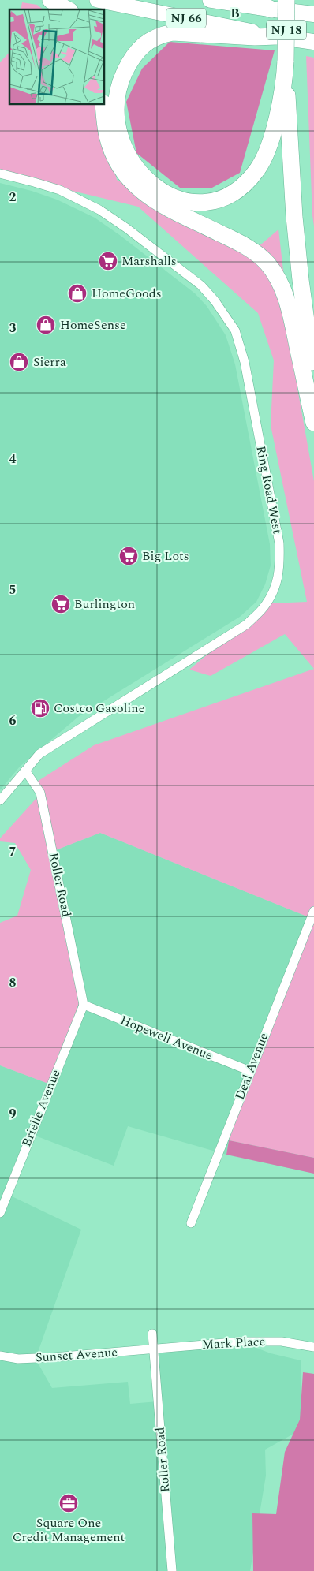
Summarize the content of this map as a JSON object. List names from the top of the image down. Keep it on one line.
{"streets":{"highway":["NJ 66","NJ 18"],"street":["Ring Road West","Roller Road","Hopewell Avenue","Deal Avenue","Brielle Avenue","Mark Place","Sunset Avenue"]},"crossings":[["Ring Road West","Roller Road"],["Roller Road","Hopewell Avenue"],["Roller Road","Brielle Avenue"],["Roller Road","Mark Place"],["Roller Road","Sunset Avenue"],["Hopewell Avenue","Deal Avenue"],["Hopewell Avenue","Brielle Avenue"],["Mark Place","Sunset Avenue"]],"places":{"supermarket":["Marshalls","Big Lots","Burlington"],"shop":["HomeGoods","HomeSense","Sierra"],"fuel station":["Costco Gasoline"],"office":["Square One Credit Management"]},"grid":{"columns":["B"],"rows":["2","3","4","5","6","7","8","9"]}}
